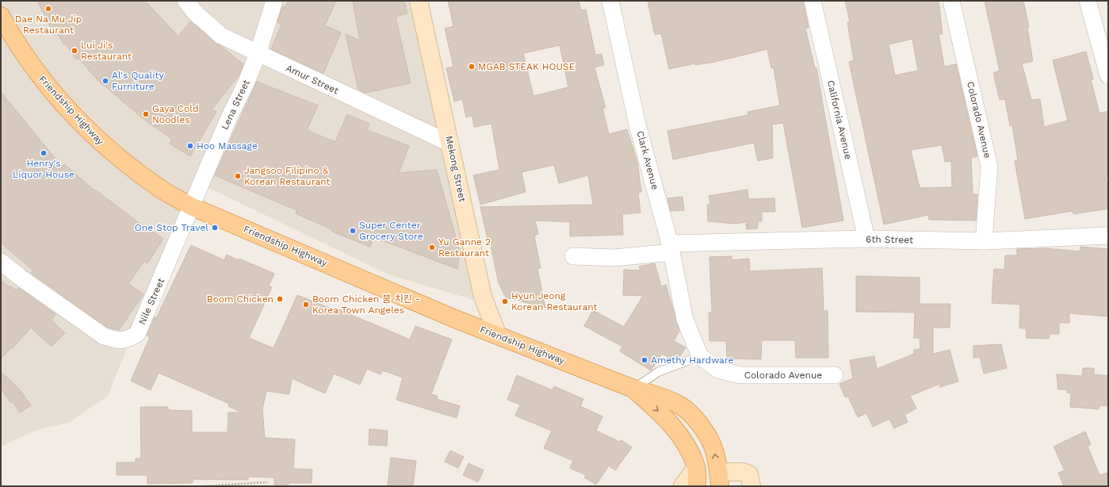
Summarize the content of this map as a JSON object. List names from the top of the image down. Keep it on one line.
{"streets":{"main road":["Friendship Highway"],"street":["Amur Street","Lena Street","California Avenue","Colorado Avenue","Clark Avenue","Mekong Street","6th Street","Nile Street"]},"crossings":[["Amur Street","Lena Street"],["Amur Street","Mekong Street"],["Lena Street","Friendship Highway"],["Lena Street","Nile Street"],["Friendship Highway","Mekong Street"],["Friendship Highway","Nile Street"],["California Avenue","6th Street"],["Colorado Avenue","Clark Avenue"],["Colorado Avenue","6th Street"],["Clark Avenue","6th Street"]],"places":["Dae Na Mu Jip Restaurant","Lui Ji's Restaurant","MGAB STEAK HOUSE","Al's Quality Furniture","Gaya Cold Noodles","Hoo Massage","Henry's Liquor House","Jangsoo Filipino & Korean Restaurant","One Stop Travel","Super Center Grocery Store","Yu Ganne 2 Restaurant","Boom Chicken","Hyun Jeong Korean Restaurant","Boom Chicken 붐 치킨 - Korea Town Angeles","Amethy Hardware"]}
